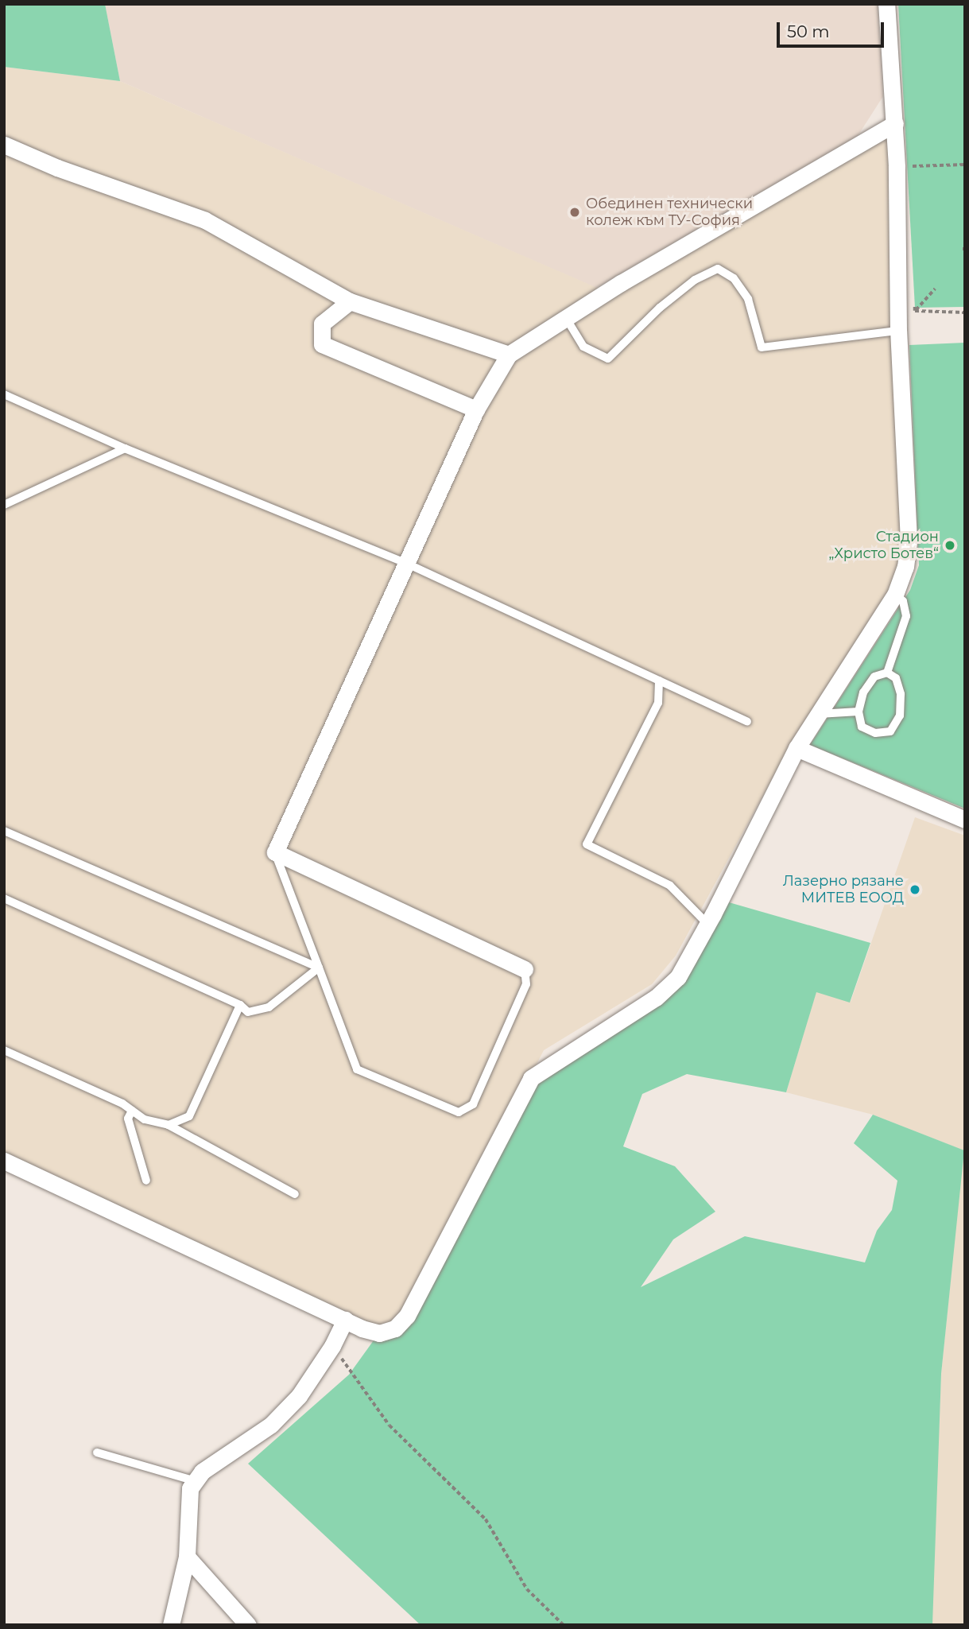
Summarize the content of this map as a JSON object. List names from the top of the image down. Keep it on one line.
{"places":["Обединен технически колеж към ТУ-София","Стадион „Христо Ботев“","Лазерно рязане МИТЕВ ЕООД"],"scale_bar":"50 m"}
